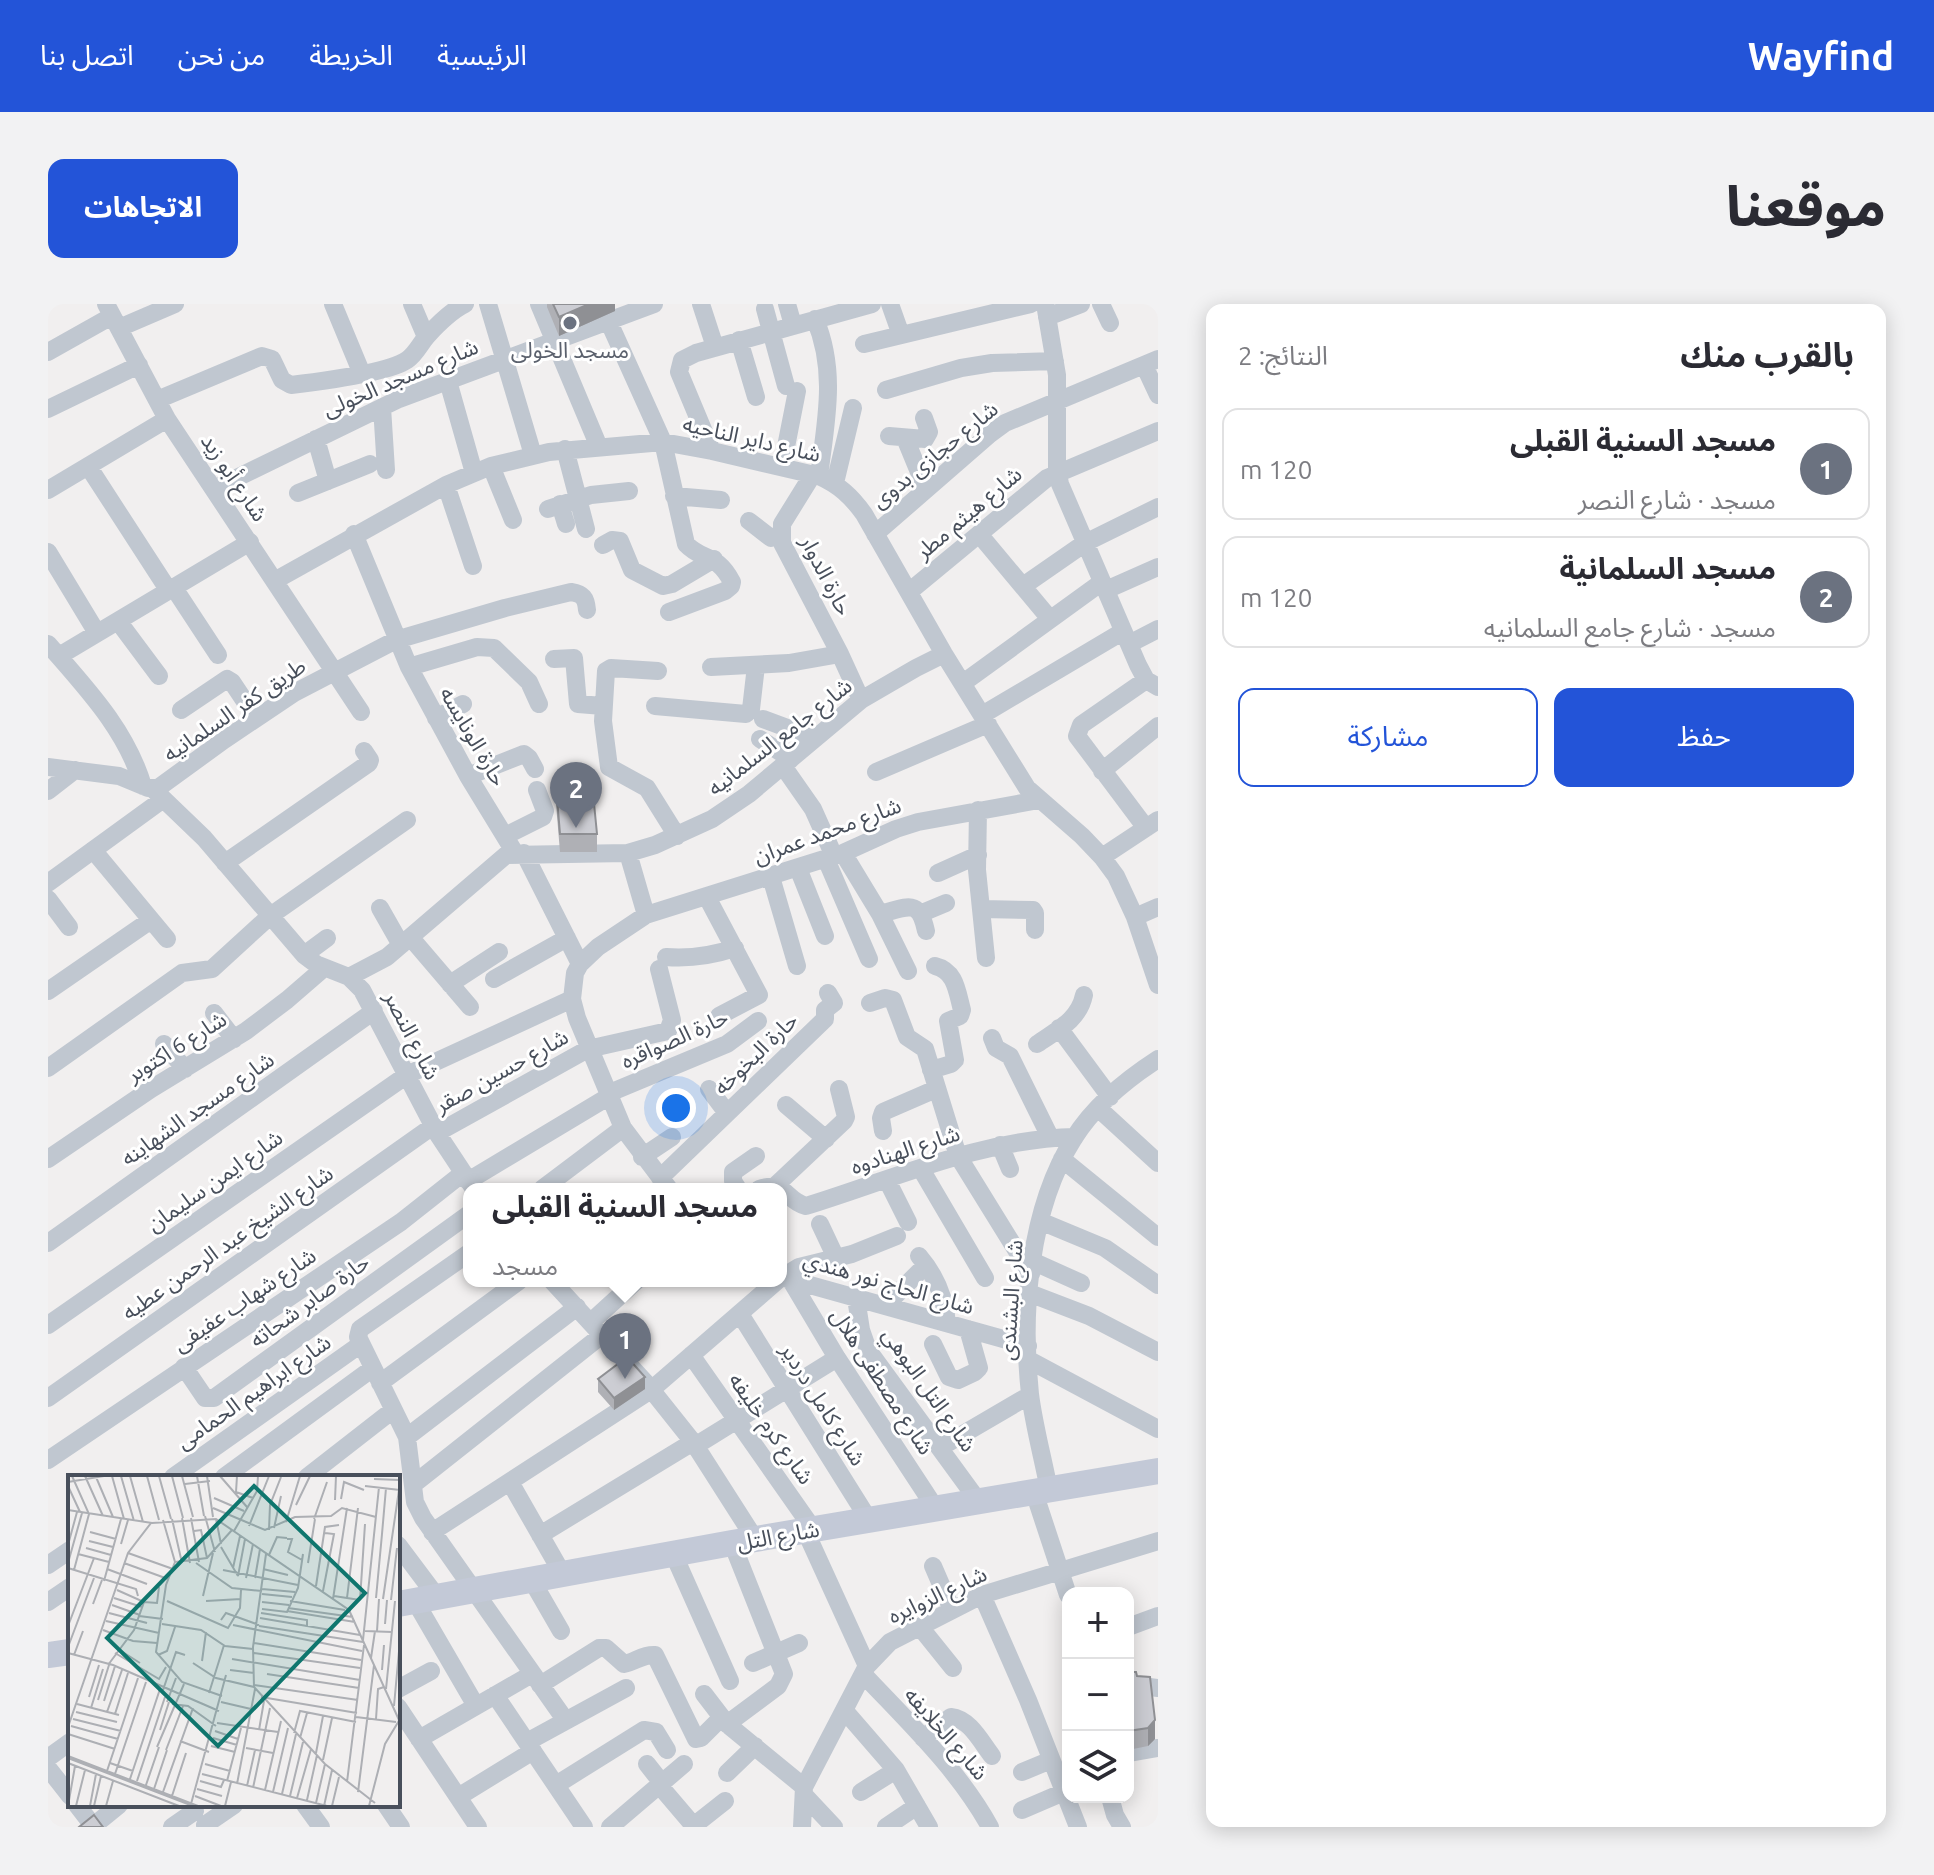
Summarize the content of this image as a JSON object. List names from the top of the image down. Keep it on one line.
{"streets":{"street":["شارع مسجد الخولى","شارع داير الناحيه","شارع حجازى بدوى","شارع أبو زيد","شارع هيثم مطر","حارة الدوار","طريق كفر السلمانيه","حارة الونايسه","شارع جامع السلمانيه","شارع محمد عمران","شارع النصر","حارة الصواقره","شارع 6 اكتوبر","حارة البخوخه","شارع حسين صقر","شارع مسجد الشهاينه","شارع الهنادوه","شارع ايمن سليمان","شارع الشيخ عبد الرحمن عطيه","شارع الحاج نور هندي","شارع شهاب عفيفى","حارة صابر شحاته","شارع البشندى","شارع مصطفى هلال","شارع التل البوهي","شارع ابراهيم الحمامى","شارع كامل دردير","شارع كرم خليفه","شارع التل","شارع الزوايره","شارع الخلايفه"]},"crossings":[["شارع مسجد الخولى","شارع أبو زيد"],["شارع داير الناحيه","شارع حجازى بدوى"],["شارع داير الناحيه","شارع أبو زيد"],["شارع داير الناحيه","شارع هيثم مطر"],["شارع داير الناحيه","حارة الدوار"],["شارع داير الناحيه","حارة الونايسه"],["شارع داير الناحيه","شارع جامع السلمانيه"],["شارع داير الناحيه","شارع محمد عمران"],["شارع أبو زيد","طريق كفر السلمانيه"],["حارة الدوار","شارع جامع السلمانيه"],["طريق كفر السلمانيه","حارة الونايسه"],["حارة الونايسه","شارع جامع السلمانيه"],["حارة الونايسه","شارع محمد عمران"],["شارع النصر","حارة الصواقره"],["شارع النصر","شارع حسين صقر"],["شارع النصر","شارع مسجد الشهاينه"],["شارع النصر","شارع ايمن سليمان"],["شارع النصر","شارع الشيخ عبد الرحمن عطيه"],["شارع حسين صقر","شارع الشيخ عبد الرحمن عطيه"],["شارع الهنادوه","شارع البشندى"],["شارع الحاج نور هندي","شارع البشندى"],["شارع الحاج نور هندي","شارع التل البوهي"],["شارع شهاب عفيفى","حارة صابر شحاته"],["شارع البشندى","شارع التل"],["شارع البشندى","شارع الزوايره"],["شارع مصطفى هلال","شارع التل"],["شارع التل البوهي","شارع التل"],["شارع كامل دردير","شارع التل"],["شارع كرم خليفه","شارع التل"],["شارع كرم خليفه","شارع الزوايره"],["شارع كرم خليفه","شارع الخلايفه"],["شارع الزوايره","شارع الخلايفه"]],"places":["مسجد الخولى"],"page":{"header":"Wayfind","nav":["الرئيسية","الخريطة","من نحن","اتصل بنا"],"title":"موقعنا","buttons":["الاتجاهات",["حفظ","مشاركة"]],"heading":["بالقرب منك","النتائج: 2"],"list":[{"mark":"1","name":"مسجد السنية القبلى","note":"مسجد · شارع النصر","value":"120 m"},{"mark":"2","name":"مسجد السلمانية","note":"مسجد · شارع جامع السلمانيه","value":"120 m"}],"pins":["2","1"],"popup":["مسجد السنية القبلى","مسجد"],"map_buttons":["+","−"]}}
